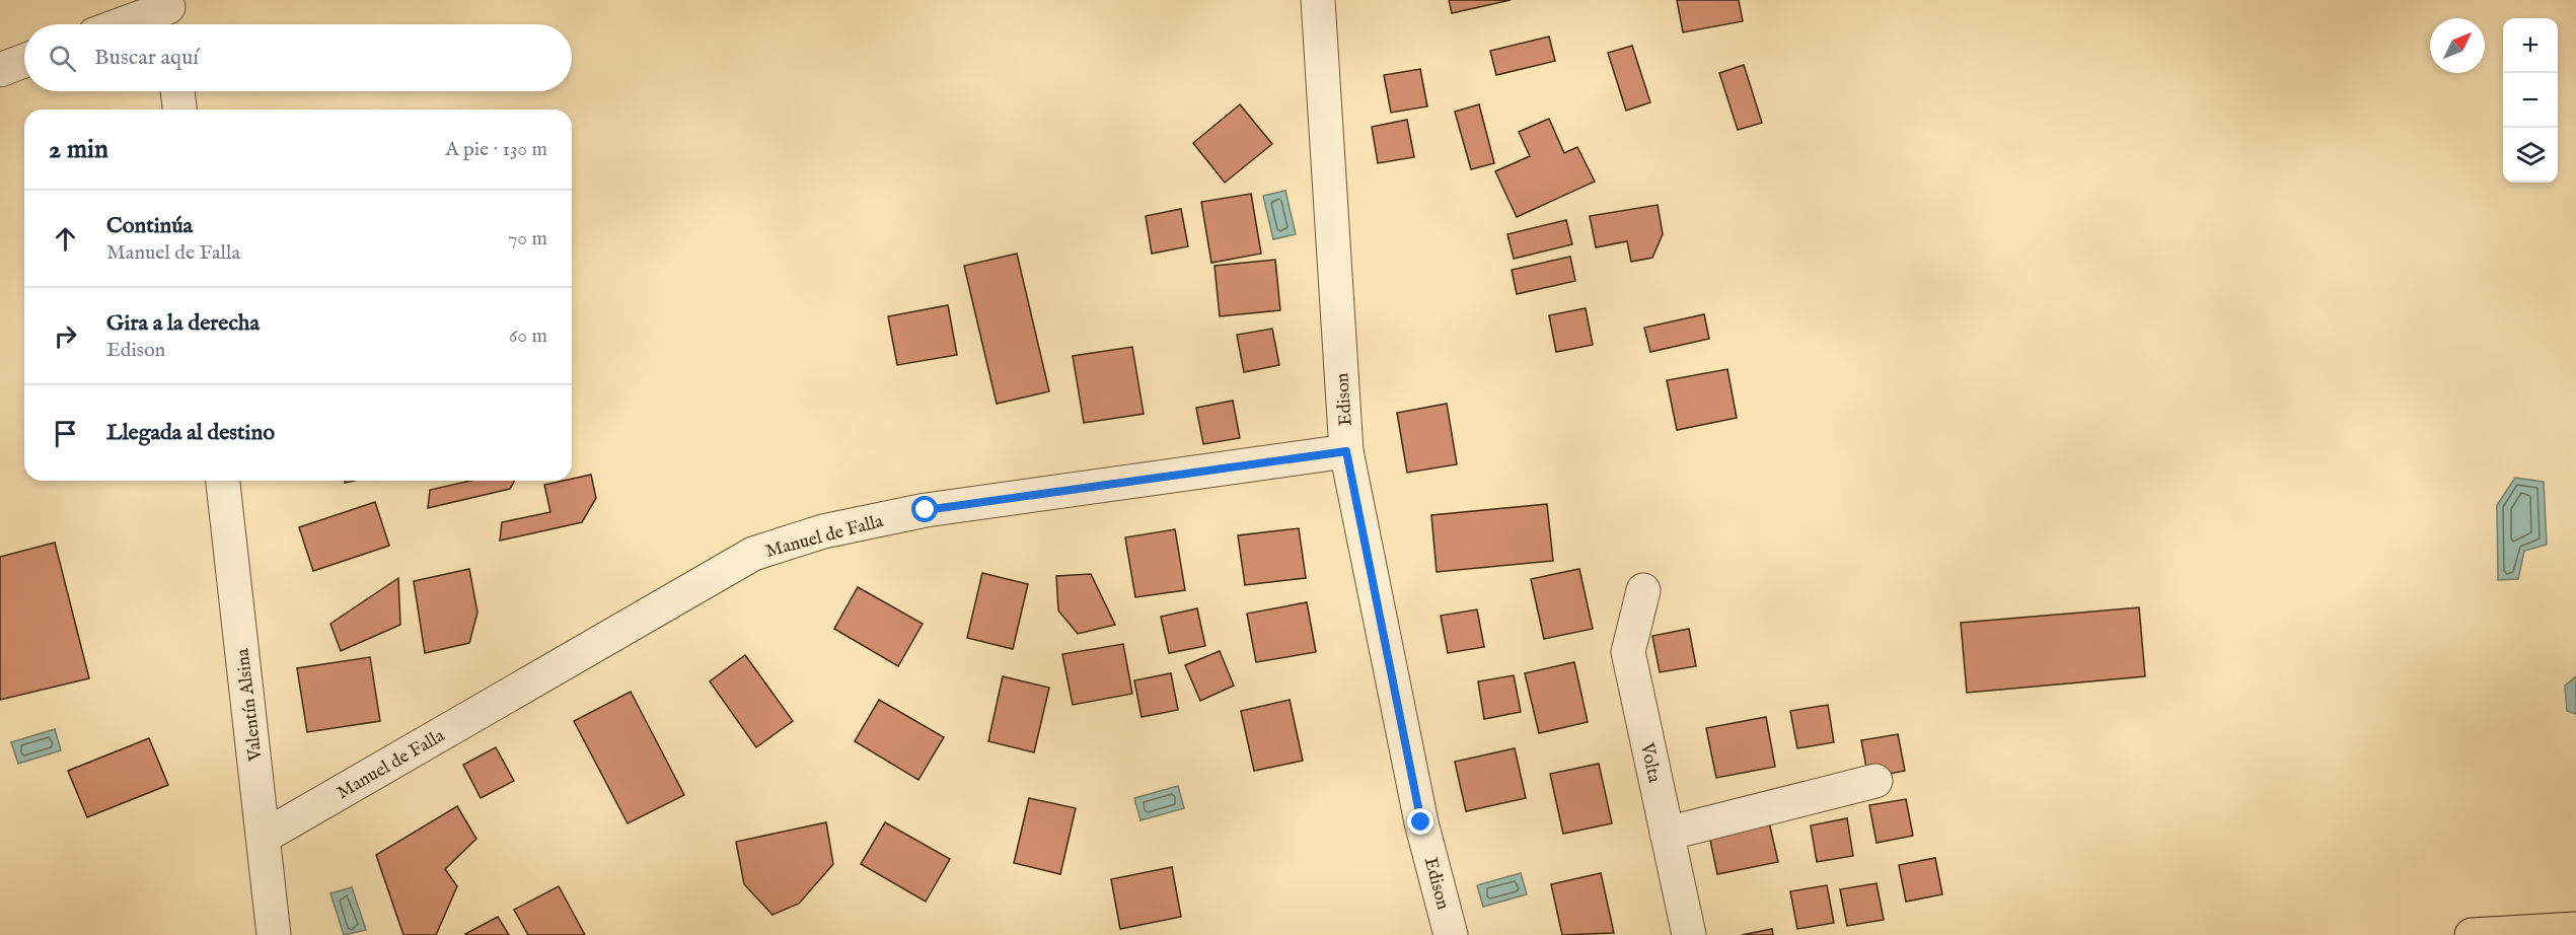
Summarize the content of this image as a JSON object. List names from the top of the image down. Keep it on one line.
{"streets":{"street":["Edison","Manuel de Falla","Valentín Alsina","Volta"]},"crossings":[["Edison","Manuel de Falla"],["Manuel de Falla","Valentín Alsina"]],"north":"top right","page":{"map_buttons":["+","−"],"search":"Buscar aquí","heading":["2 min","A pie · 130 m"],"list":[["Continúa","Manuel de Falla","70 m"],["Gira a la derecha","Edison","60 m"],"Llegada al destino"]}}
